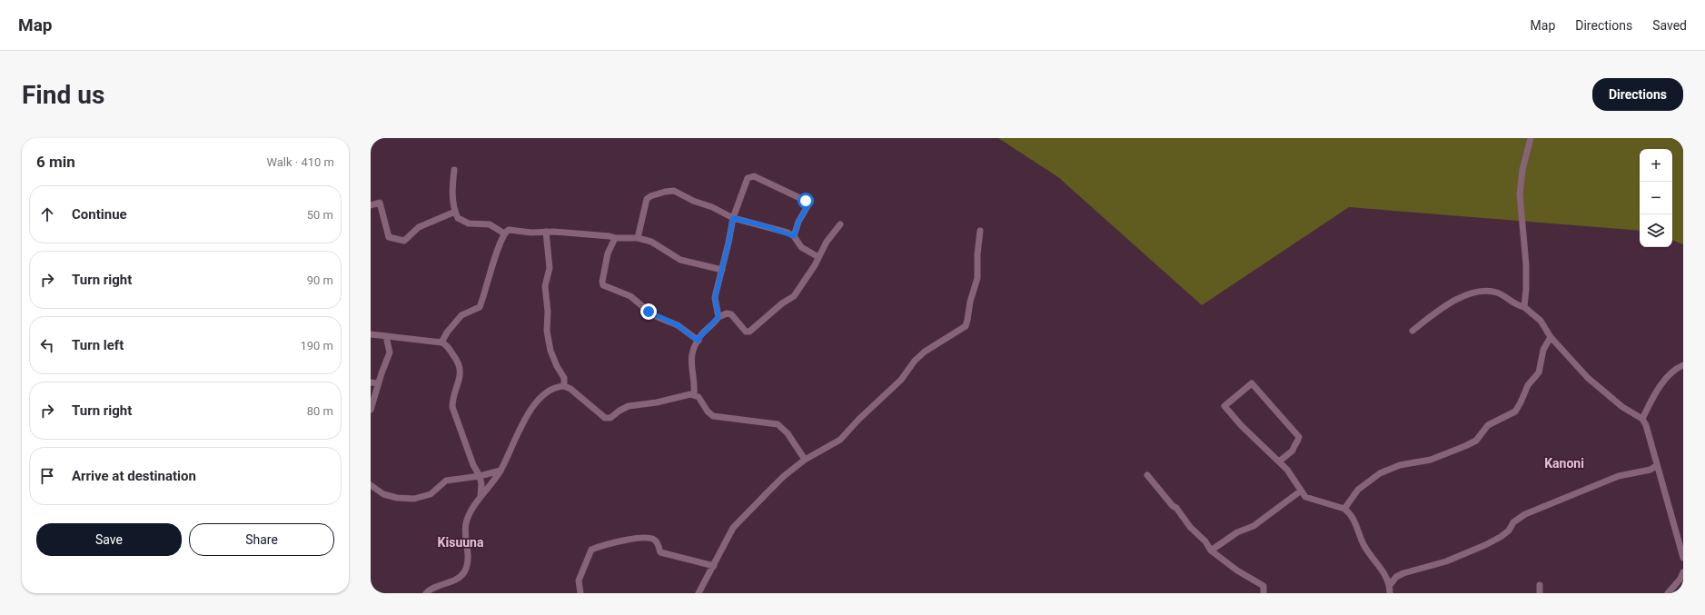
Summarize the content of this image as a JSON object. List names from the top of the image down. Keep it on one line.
{"districts":["Kanoni","Kisuuna"],"page":{"header":"Map","nav":["Map","Directions","Saved"],"buttons":["Directions",["Save","Share"]],"title":"Find us","heading":["6 min","Walk · 410 m"],"map_buttons":["+","−"],"list":[["Continue","50 m"],["Turn right","90 m"],["Turn left","190 m"],["Turn right","80 m"],"Arrive at destination"]}}
